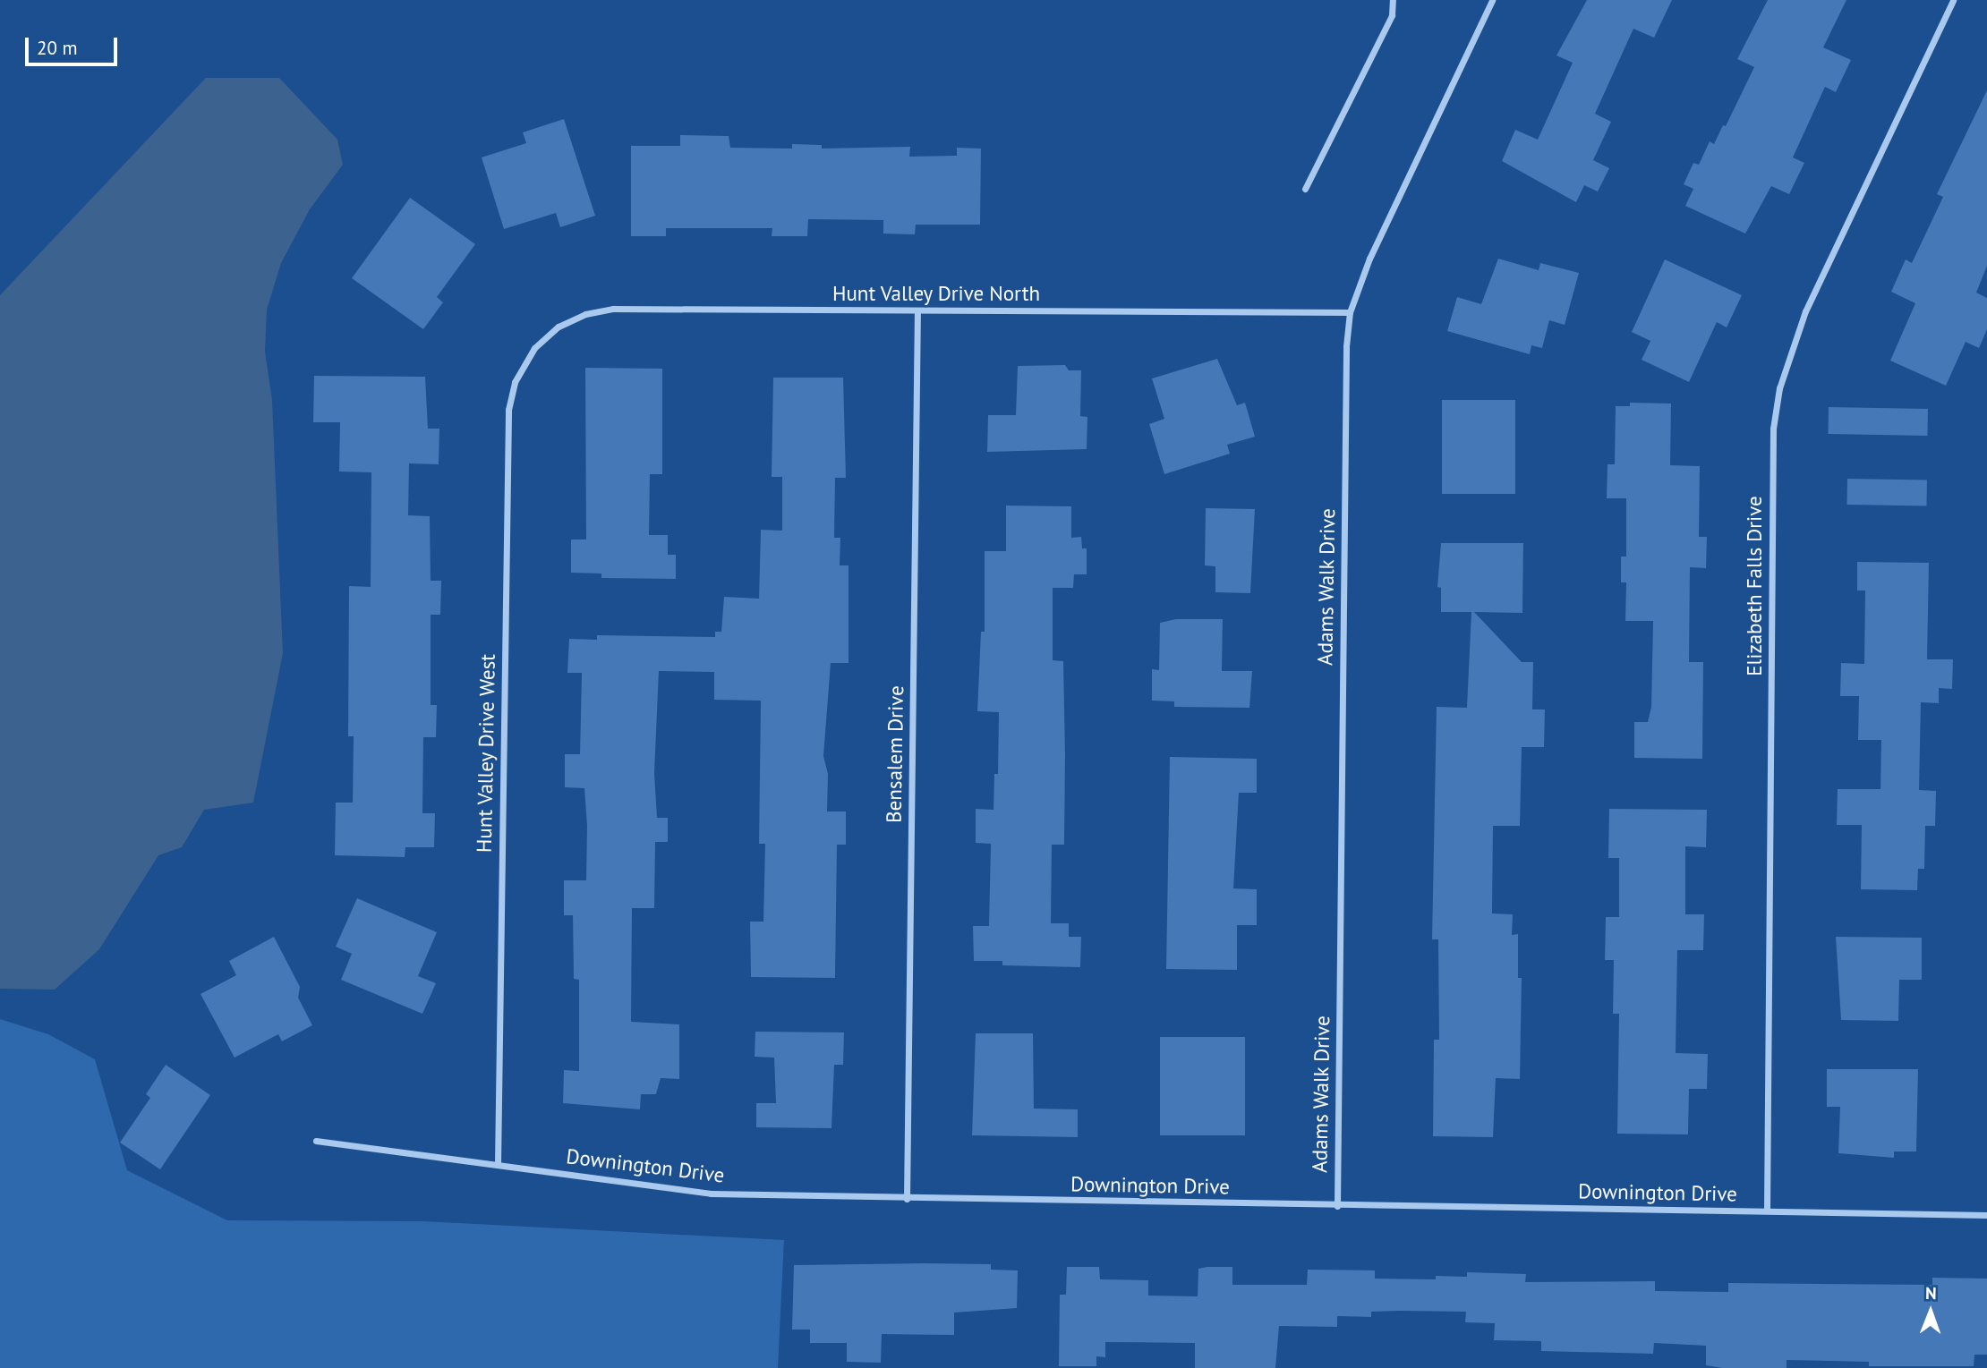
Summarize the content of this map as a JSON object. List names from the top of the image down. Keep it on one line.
{"streets":{"street":["Hunt Valley Drive North","Elizabeth Falls Drive","Adams Walk Drive","Hunt Valley Drive West","Bensalem Drive","Downington Drive"]},"crossings":[["Hunt Valley Drive North","Adams Walk Drive"],["Hunt Valley Drive North","Hunt Valley Drive West"],["Hunt Valley Drive North","Bensalem Drive"],["Elizabeth Falls Drive","Downington Drive"],["Adams Walk Drive","Downington Drive"],["Hunt Valley Drive West","Downington Drive"],["Bensalem Drive","Downington Drive"]],"scale_bar":"20 m","north":"top"}
